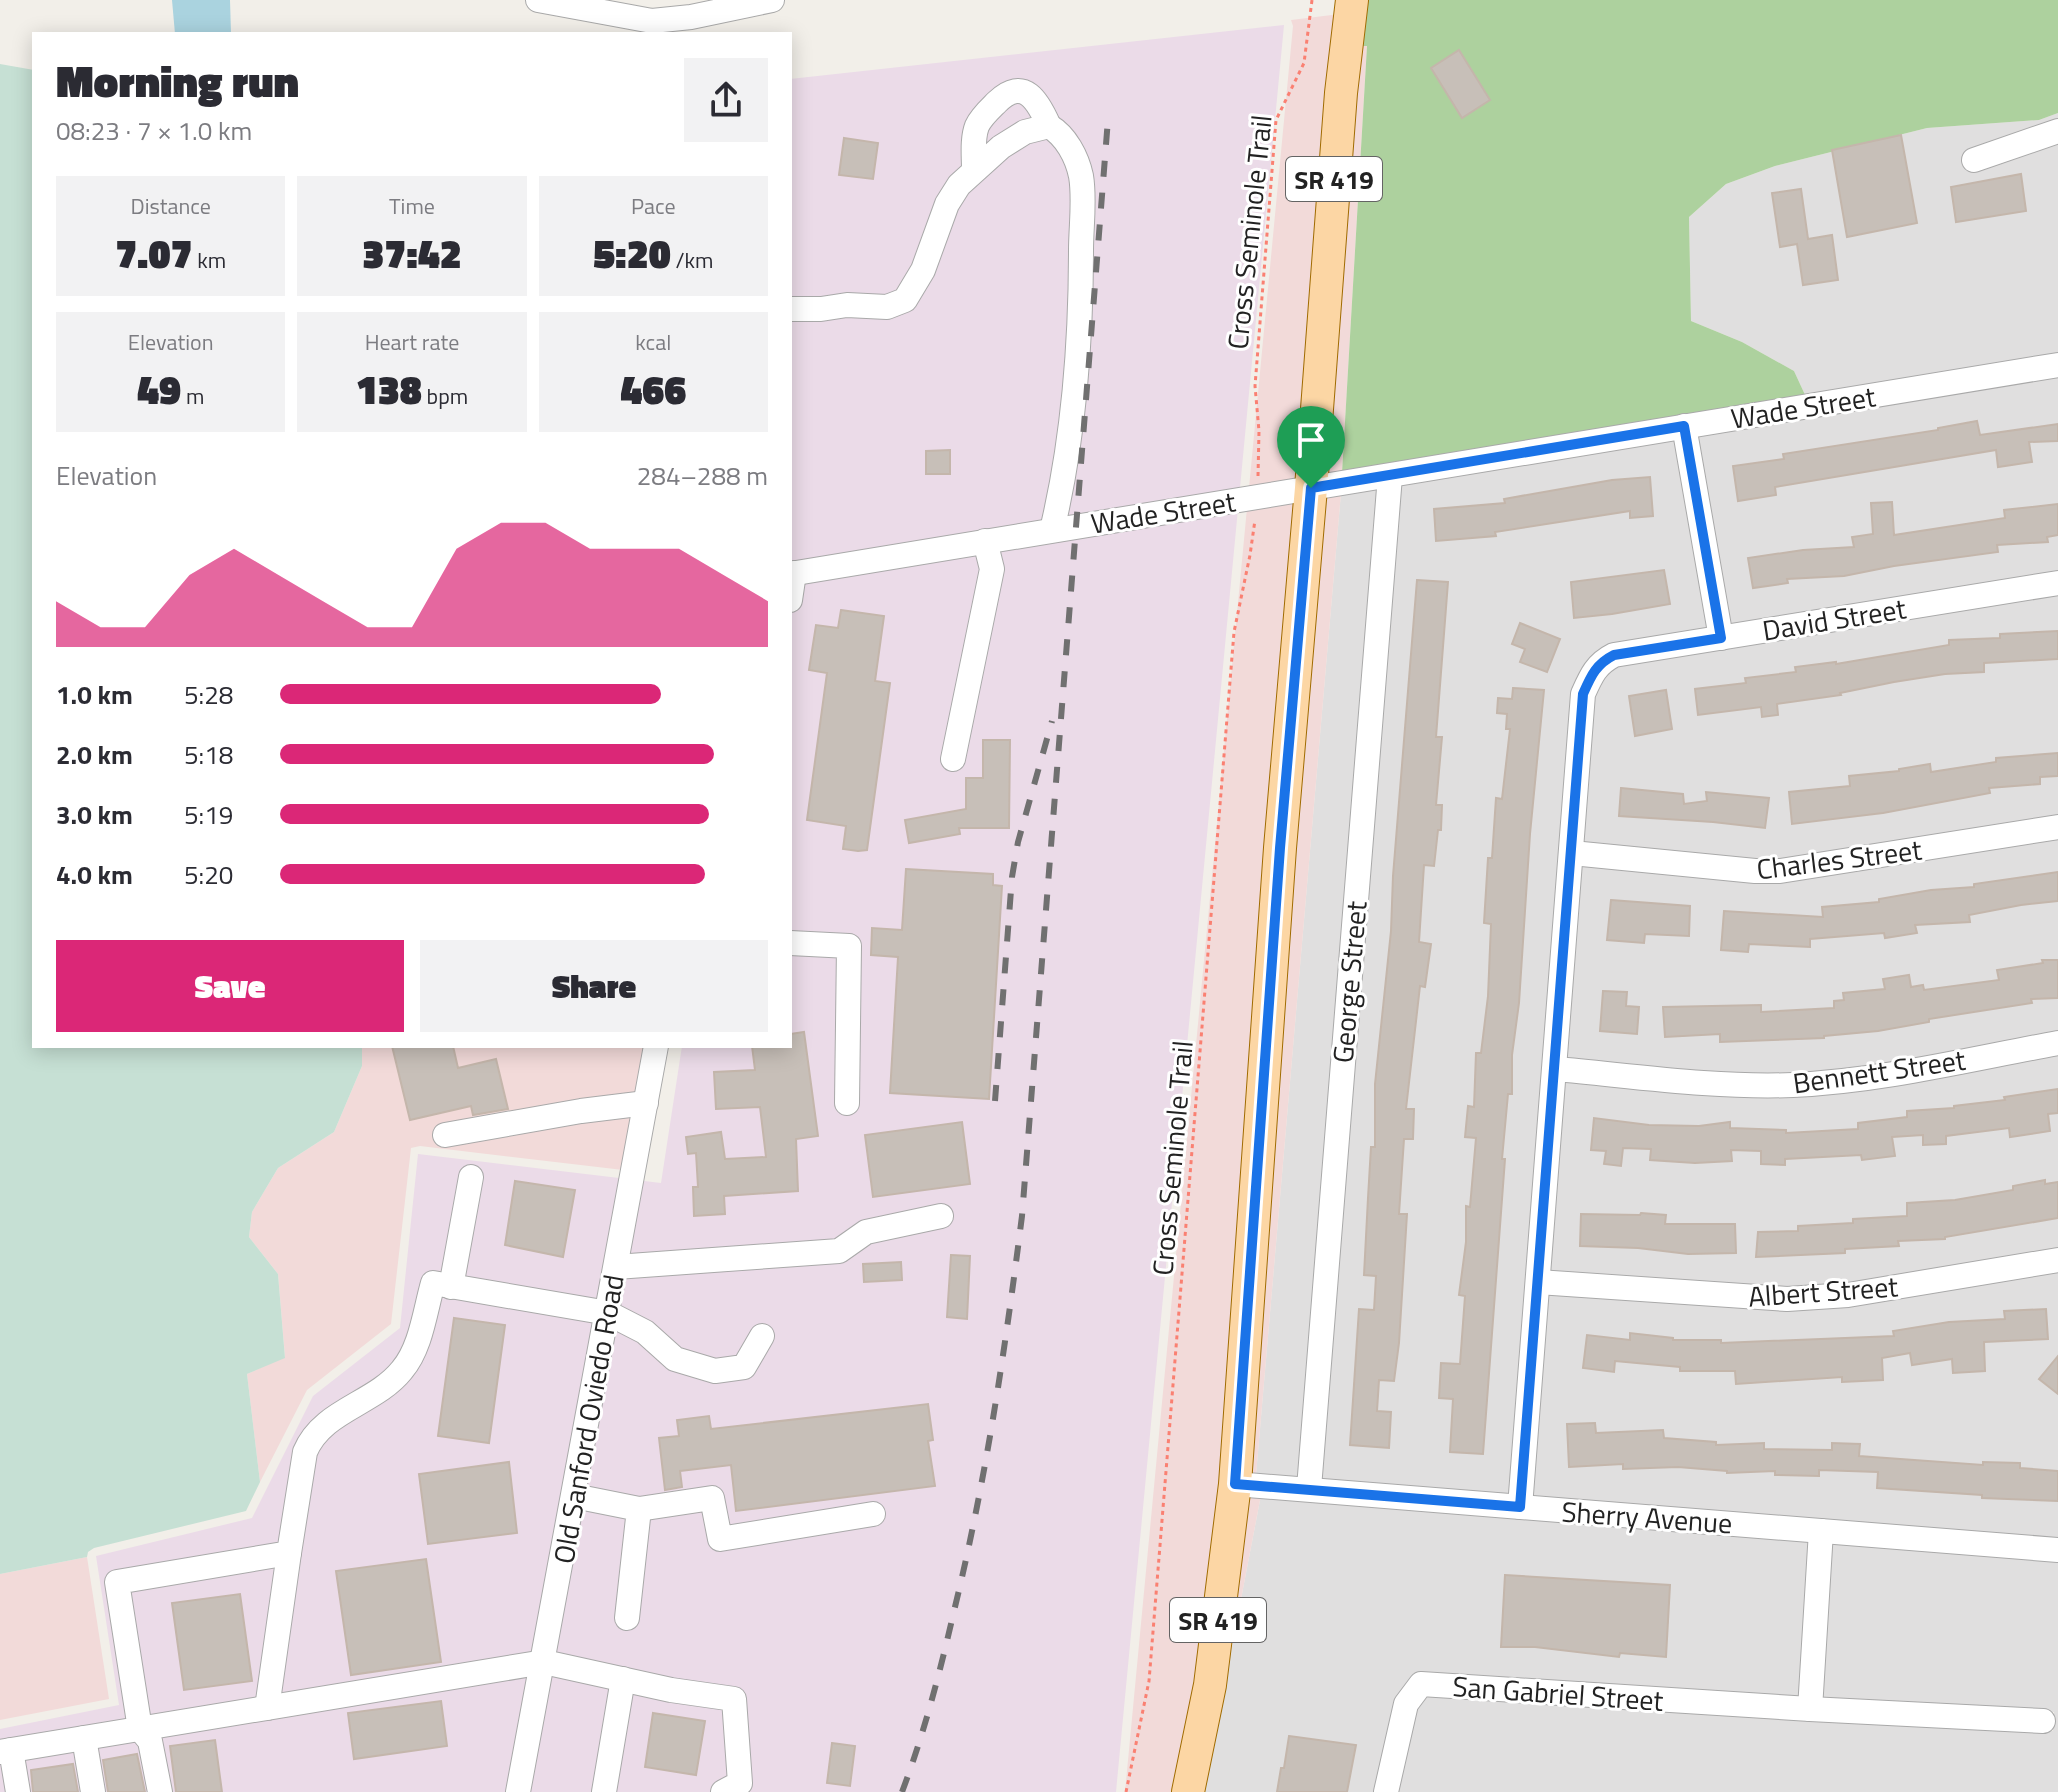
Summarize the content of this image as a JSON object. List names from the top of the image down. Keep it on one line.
{"streets":{"main road":["SR 419"],"street":["Wade Street","David Street","Charles Street","George Street","Bennett Street","Albert Street","Old Sanford Oviedo Road","Sherry Avenue","San Gabriel Street"],"path":["Cross Seminole Trail"]},"crossings":[["SR 419","Wade Street"],["SR 419","Sherry Avenue"],["Wade Street","George Street"],["David Street","Charles Street"],["David Street","Bennett Street"],["David Street","Albert Street"],["David Street","Sherry Avenue"],["George Street","Sherry Avenue"]],"page":{"heading":["Morning run","08:23 · 7 × 1.0 km"],"stats":[["Distance","7.07 km"],["Time","37:42"],["Pace","5:20 /km"],["Elevation","49 m"],["Heart rate","138 bpm"],["kcal","466"]],"chart":["Elevation","284–288 m"],"list":[{"name":"1.0 km","note":"5:28"},{"name":"2.0 km","note":"5:18"},{"name":"3.0 km","note":"5:19"},{"name":"4.0 km","note":"5:20"}],"buttons":["Save","Share"]}}
